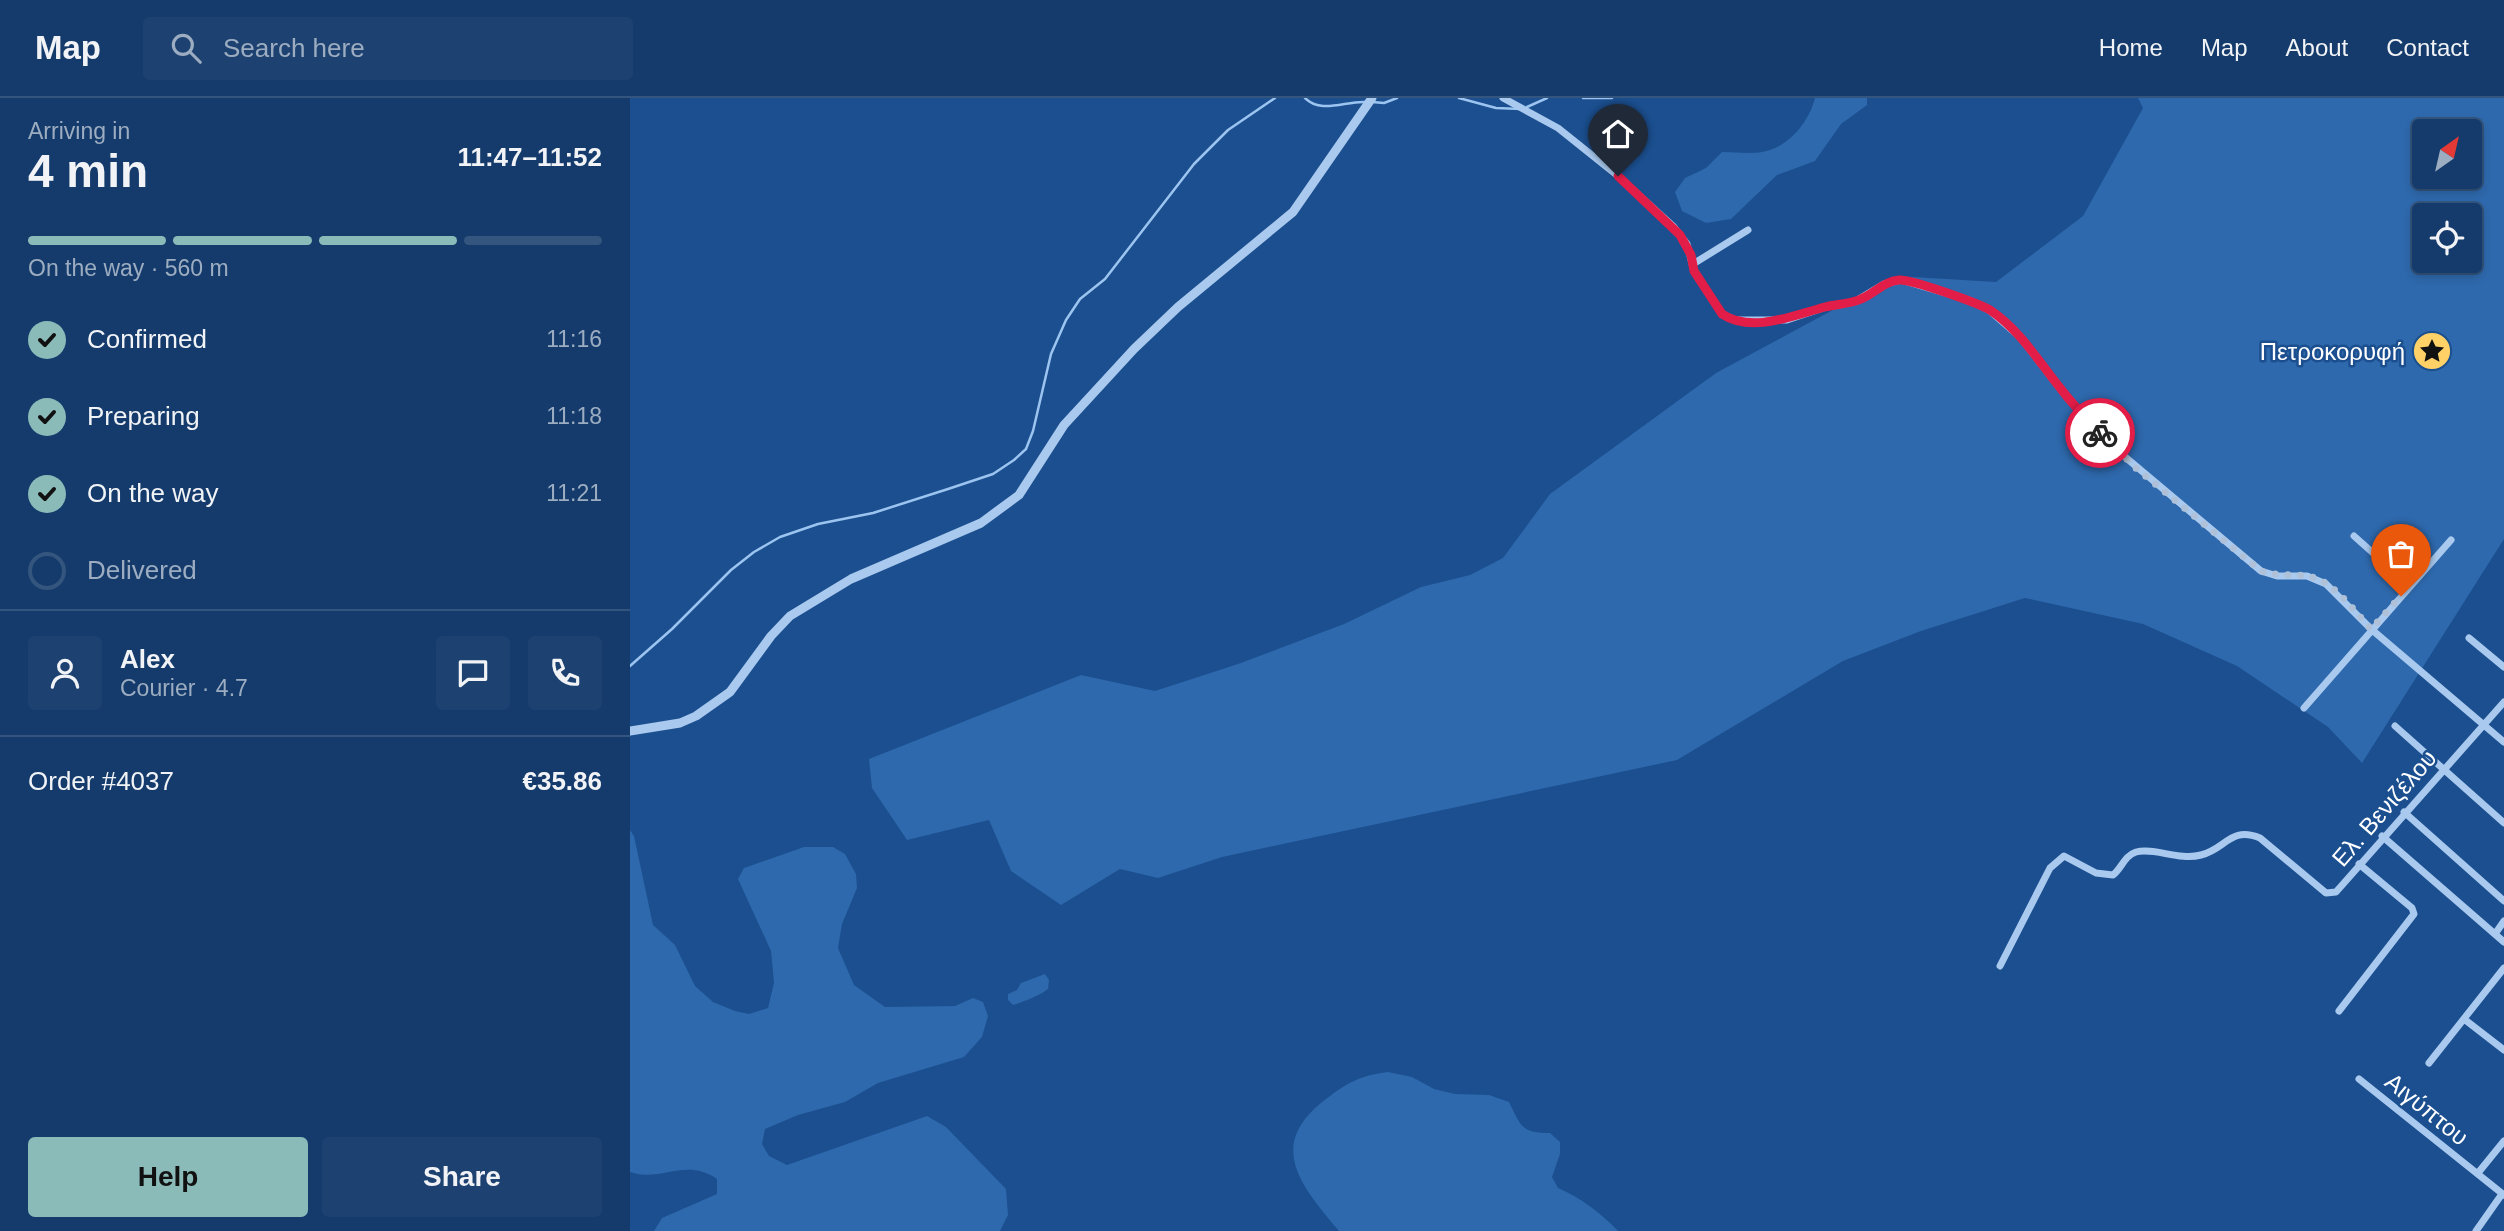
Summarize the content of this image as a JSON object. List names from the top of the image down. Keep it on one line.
{"streets":{"street":["Ελ. Βενιζέλου","Αιγύπτου"]},"places":{"place":["Πετροκορυφή"]},"north":"top right","page":{"header":"Map","search":"Search here","nav":["Home","Map","About","Contact"],"heading":["4 min","Arriving in","11:47–11:52"],"panel":["Alex","Courier · 4.7","Order #4037","€35.86"],"bar":"On the way · 560 m","list":[["Confirmed","11:16"],["Preparing","11:18"],["On the way","11:21"],"Delivered"],"buttons":["Help","Share"]}}
